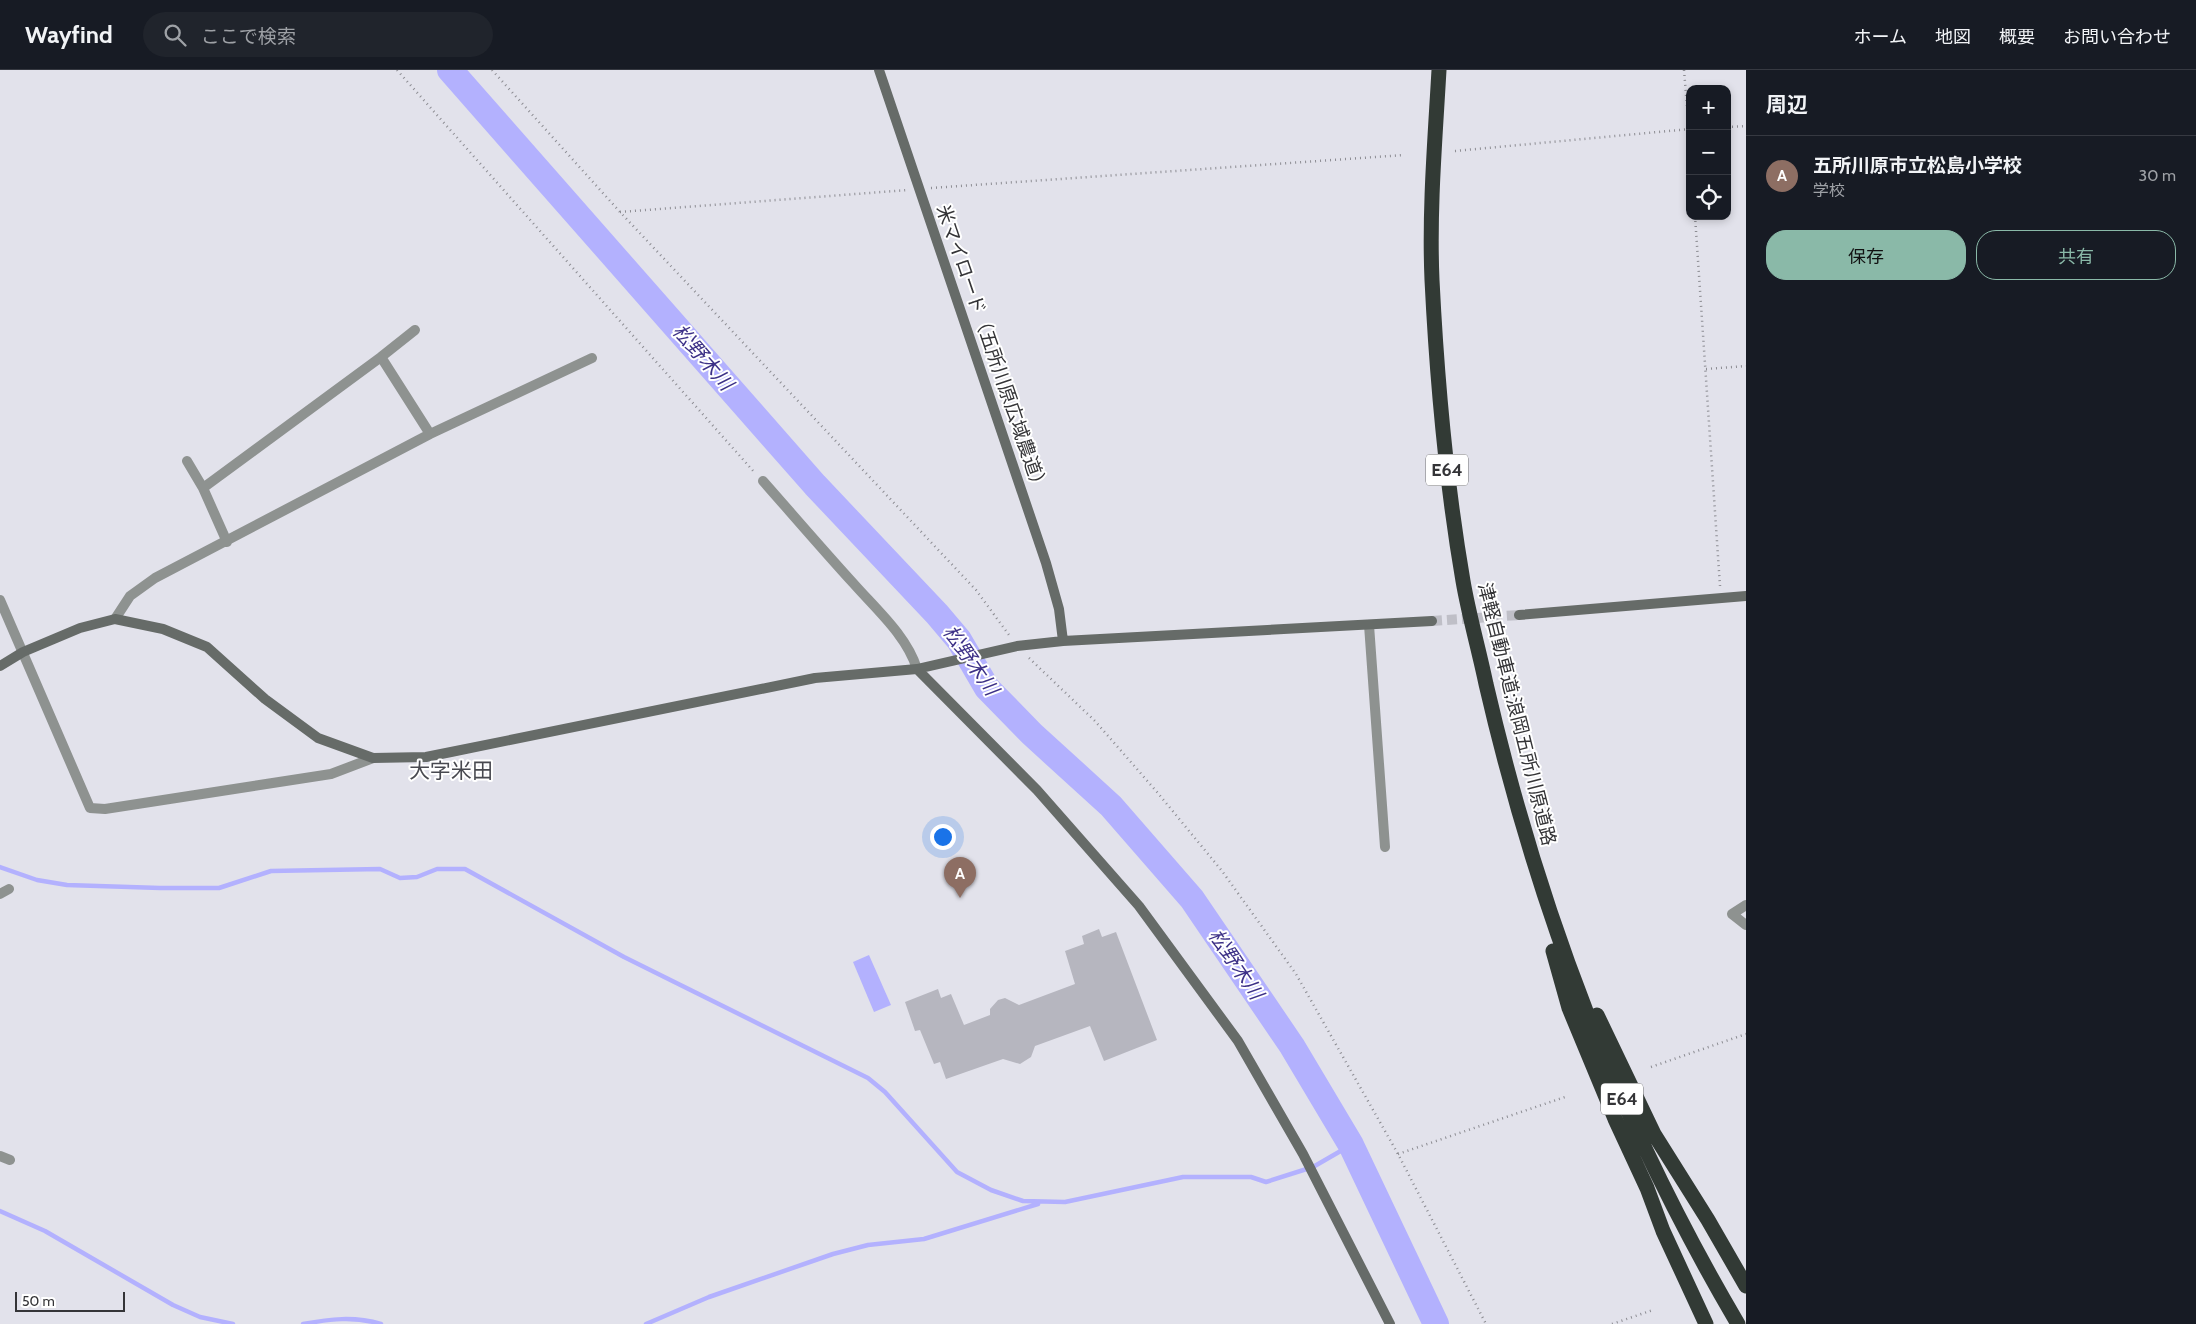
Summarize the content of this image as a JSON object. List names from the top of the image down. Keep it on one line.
{"streets":{"highway":["E64","津軽自動車道;浪岡五所川原道路"],"street":["米マイロード（五所川原広域農道）"]},"districts":["大字米田"],"water":["松野木川"],"scale_bar":"50 m","page":{"header":"Wayfind","search":"ここで検索","nav":["ホーム","地図","概要","お問い合わせ"],"heading":"周辺","map_buttons":["+","−"],"list":[{"mark":"A","name":"五所川原市立松島小学校","note":"学校","value":"30 m"}],"buttons":["保存","共有"],"pins":"A","scale":"50 m"}}
